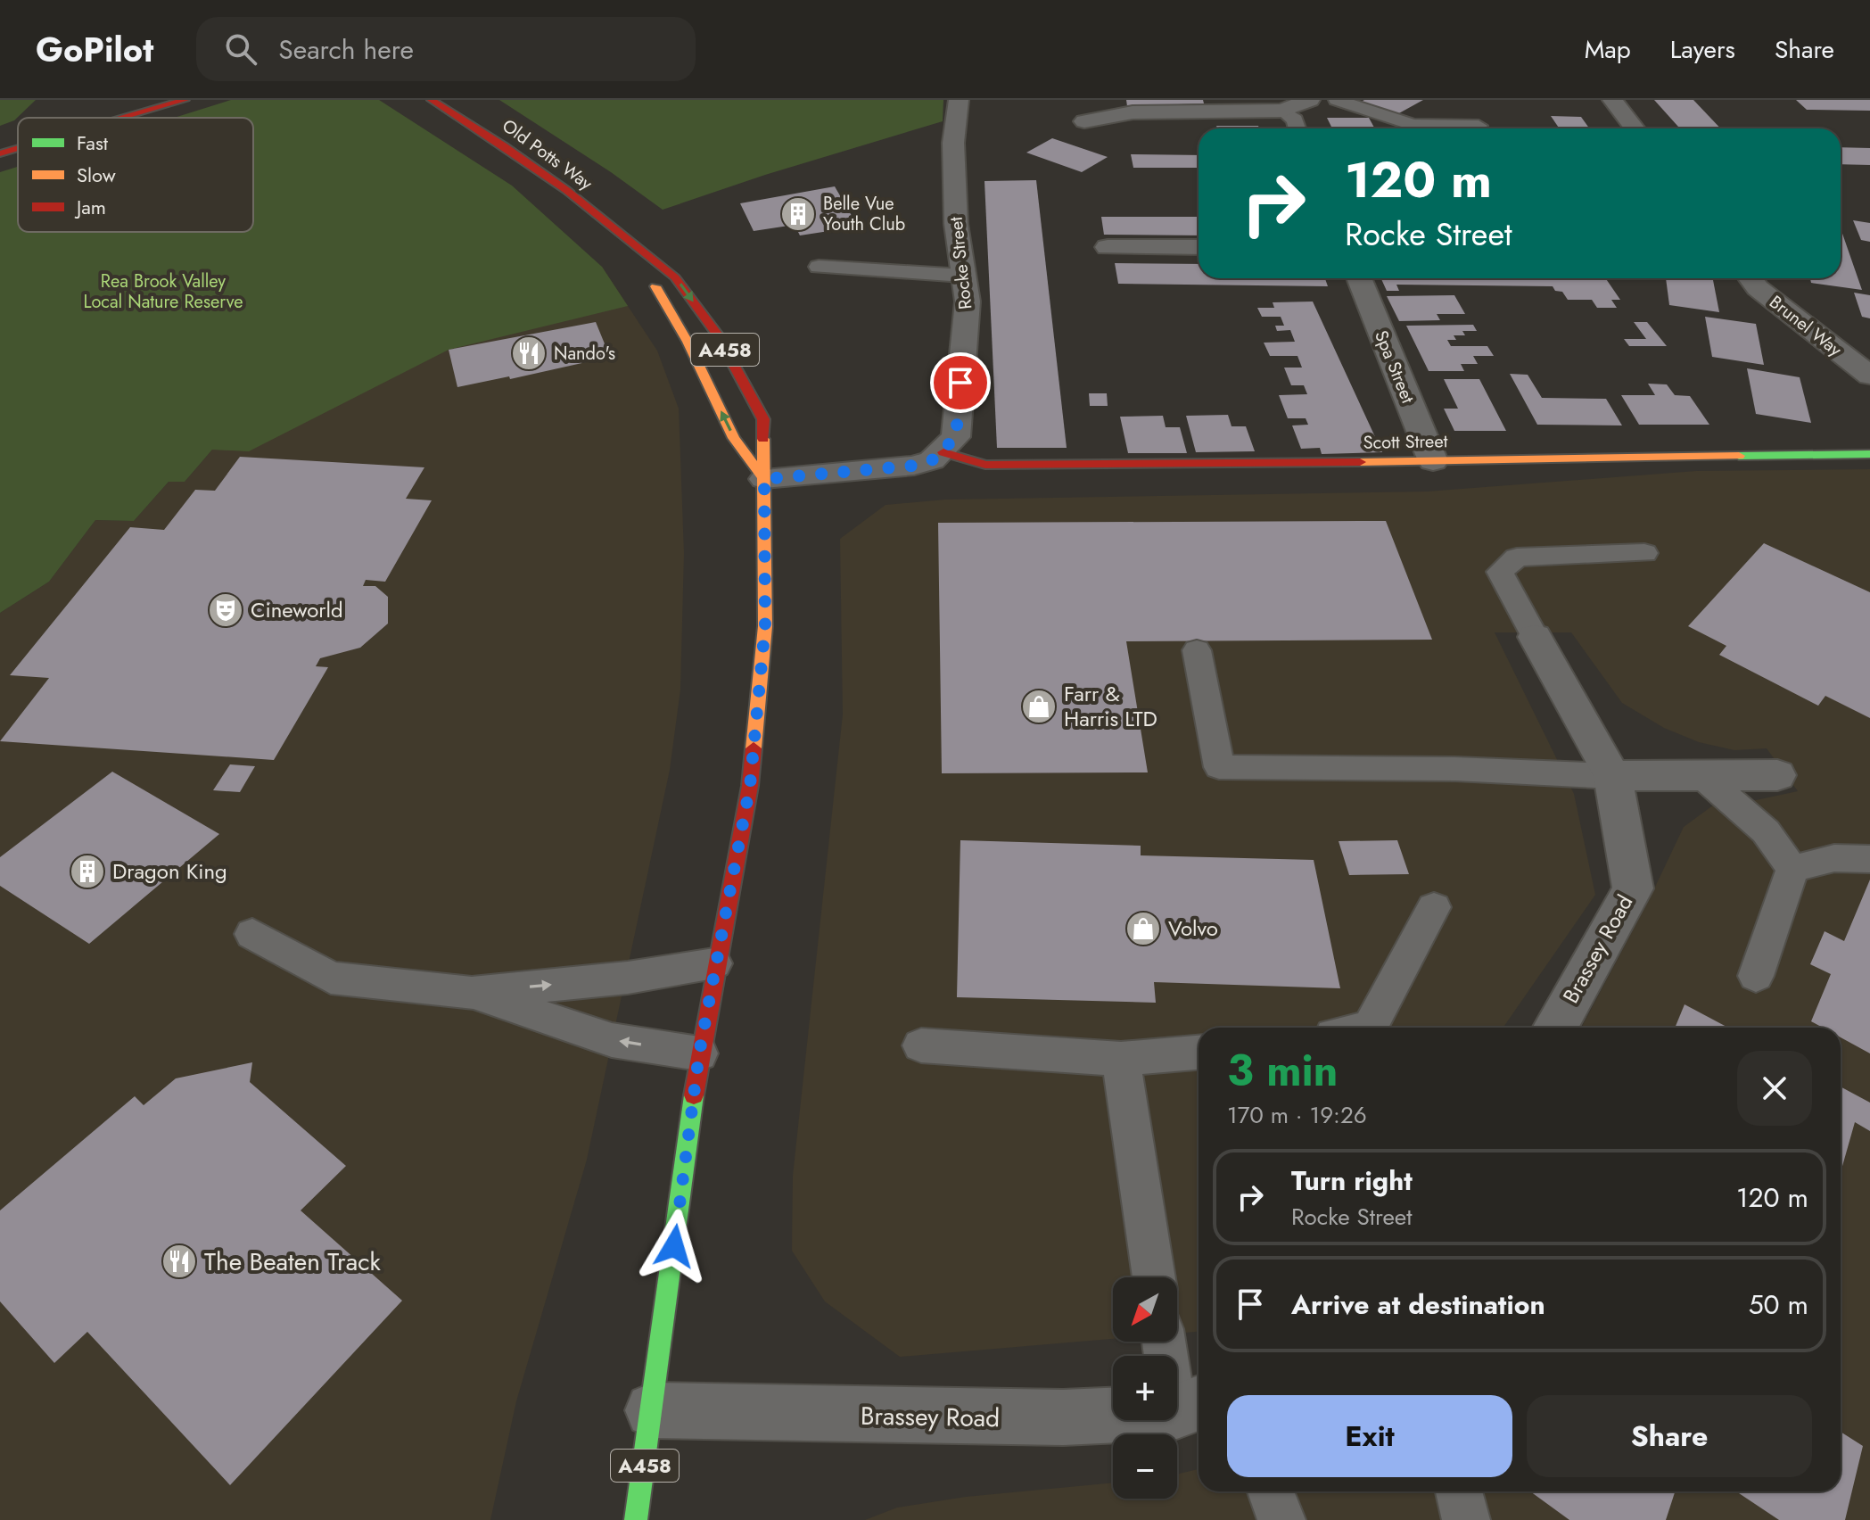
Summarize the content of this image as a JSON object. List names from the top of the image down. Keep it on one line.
{"streets":{"main road":["Old Potts Way","A458","Scott Street"],"street":["Rocke Street","Brunel Way","Spa Street","Brassey Road"]},"crossings":[["Old Potts Way","Brassey Road"],["Rocke Street","Scott Street"],["Spa Street","Scott Street"]],"parks":["Rea Brook Valley Local Nature Reserve"],"places":{"building":["Belle Vue Youth Club","Dragon King"],"restaurant":["Nando's","The Beaten Track"],"theatre":["Cineworld"],"shop":["Farr & Harris LTD","Volvo"]},"legend":["Fast","Slow","Jam"],"north":"bottom left","page":{"header":"GoPilot","search":"Search here","nav":["Map","Layers","Share"],"turn":["120 m","Rocke Street"],"heading":["3 min","170 m · 19:26"],"list":[{"name":"Turn right","note":"Rocke Street","value":"120 m"},{"name":"Arrive at destination","value":"50 m"}],"map_buttons":["+","−"],"buttons":["Exit","Share"]}}
